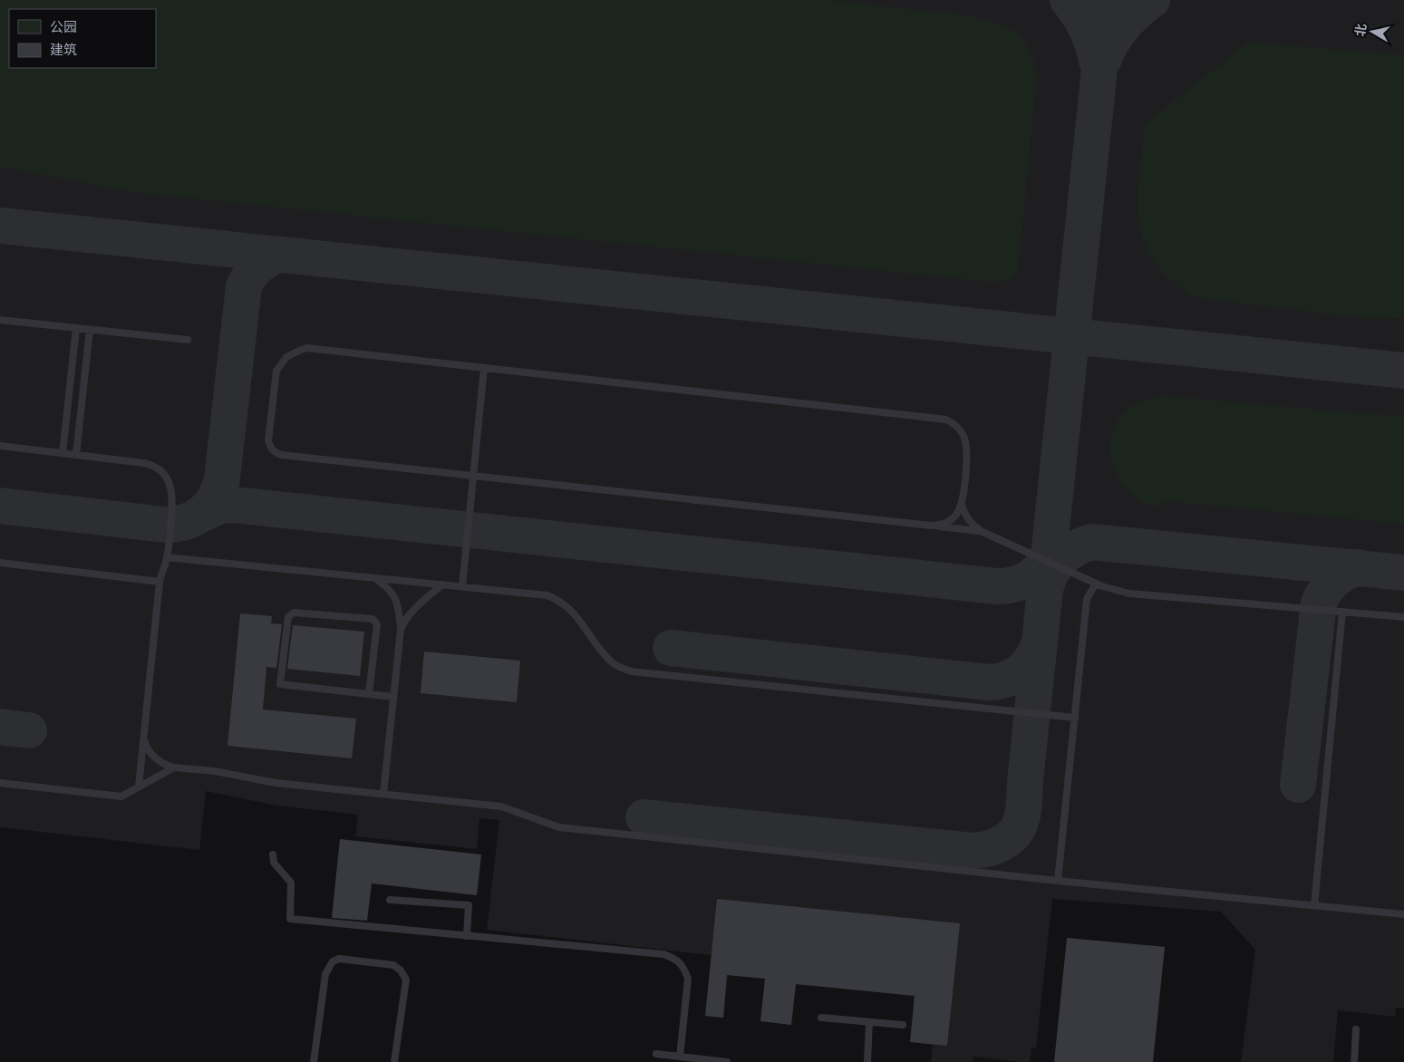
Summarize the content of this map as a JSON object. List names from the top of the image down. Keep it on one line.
{"legend":["公园","建筑"],"north":"left"}
